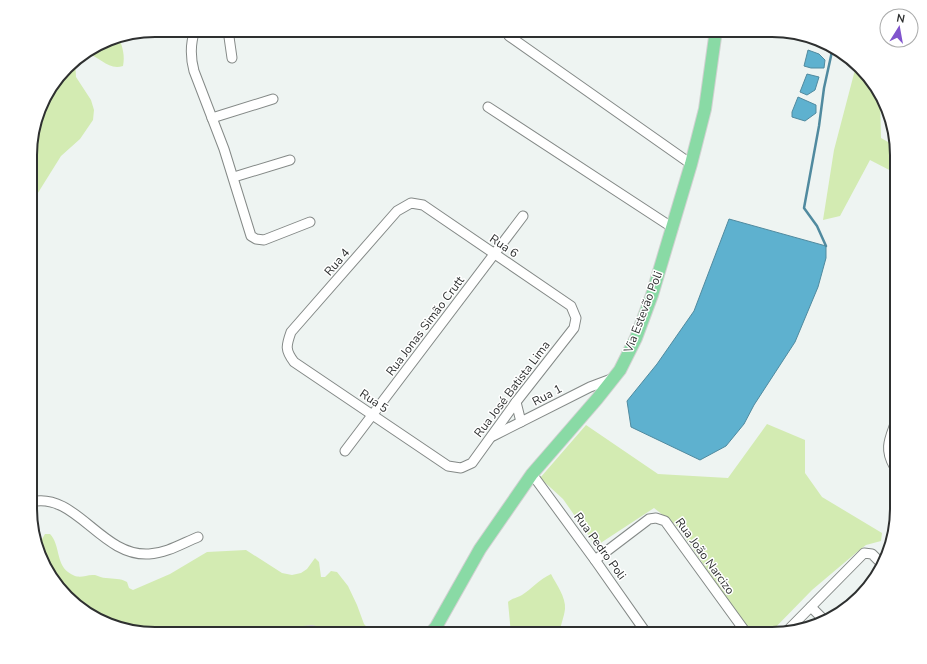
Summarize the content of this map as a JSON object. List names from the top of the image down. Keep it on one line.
{"streets":{"main road":["Via Estevão Poli"],"street":["Rua 6","Rua 4","Rua Jonas Simão Crutt","Rua José Batista Lima","Rua 1","Rua 5","Rua Pedro Poli","Rua João Narcizo"]},"crossings":[["Rua 6","Rua 4"],["Rua 6","Rua Jonas Simão Crutt"],["Rua 6","Rua José Batista Lima"],["Rua 4","Rua 5"],["Via Estevão Poli","Rua 1"],["Via Estevão Poli","Rua Pedro Poli"],["Rua Jonas Simão Crutt","Rua 5"],["Rua José Batista Lima","Rua 1"],["Rua José Batista Lima","Rua 5"],["Rua Pedro Poli","Rua João Narcizo"]],"north":"top"}
